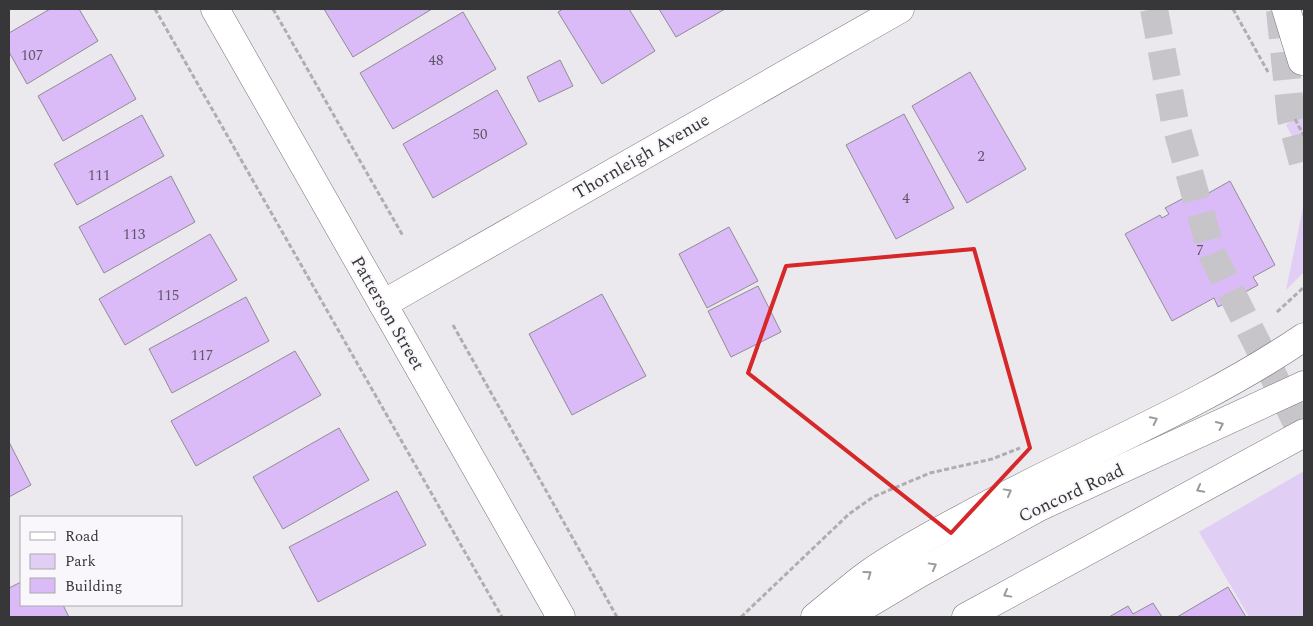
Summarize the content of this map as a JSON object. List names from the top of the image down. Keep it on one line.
{"streets":{"main road":["Thornleigh Avenue","Patterson Street","Concord Road"]},"crossings":[["Thornleigh Avenue","Patterson Street"]],"house_numbers":["107","48","50","2","111","4","113","7","115","117"],"legend":["Road","Park","Building"]}
